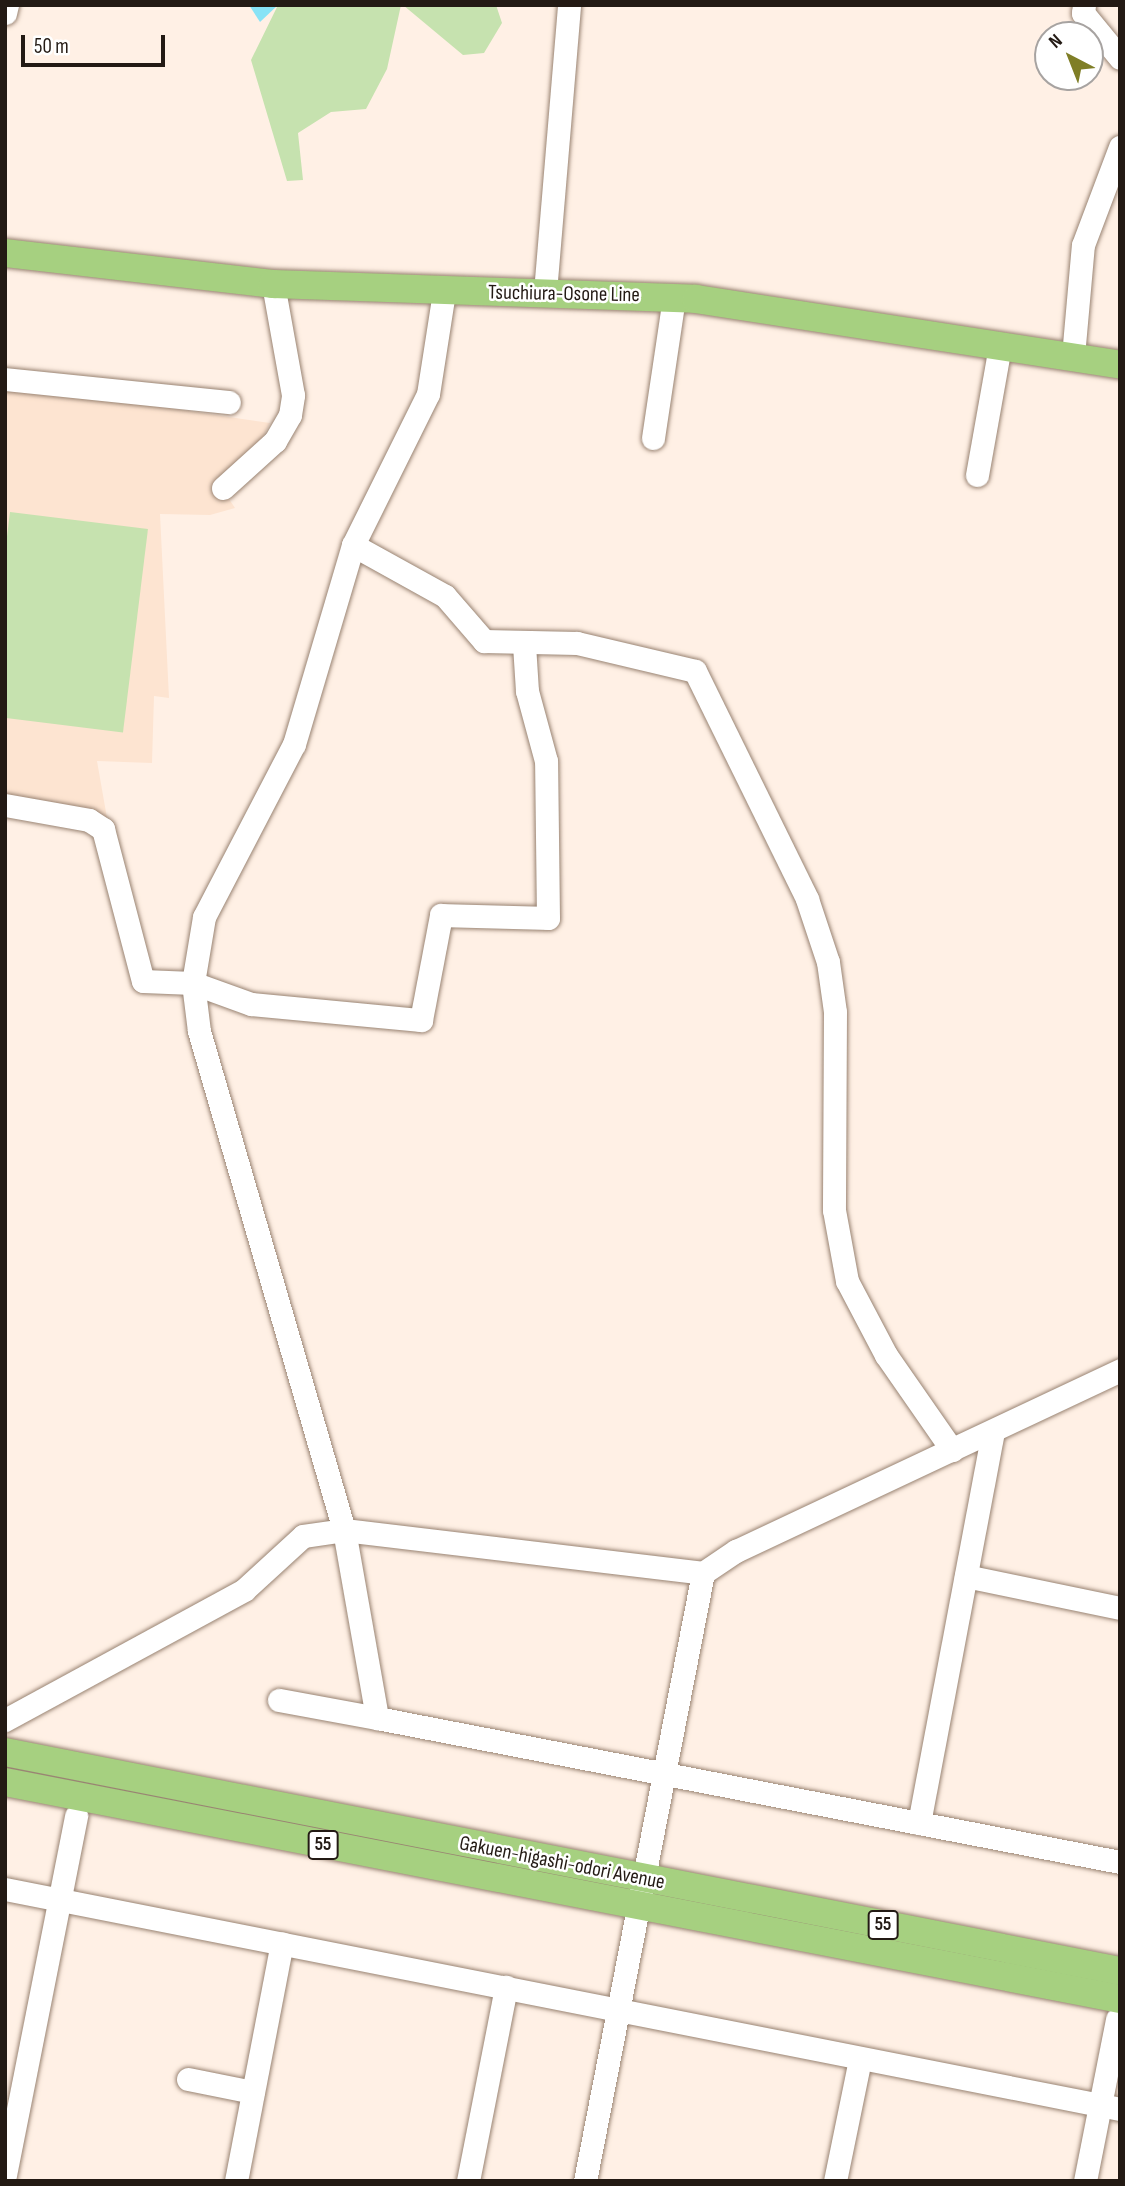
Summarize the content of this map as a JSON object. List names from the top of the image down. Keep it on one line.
{"streets":{"main road":["Tsuchiura-Osone Line","55","Gakuen-higashi-odori Avenue"]},"scale_bar":"50 m","north":"top left"}
